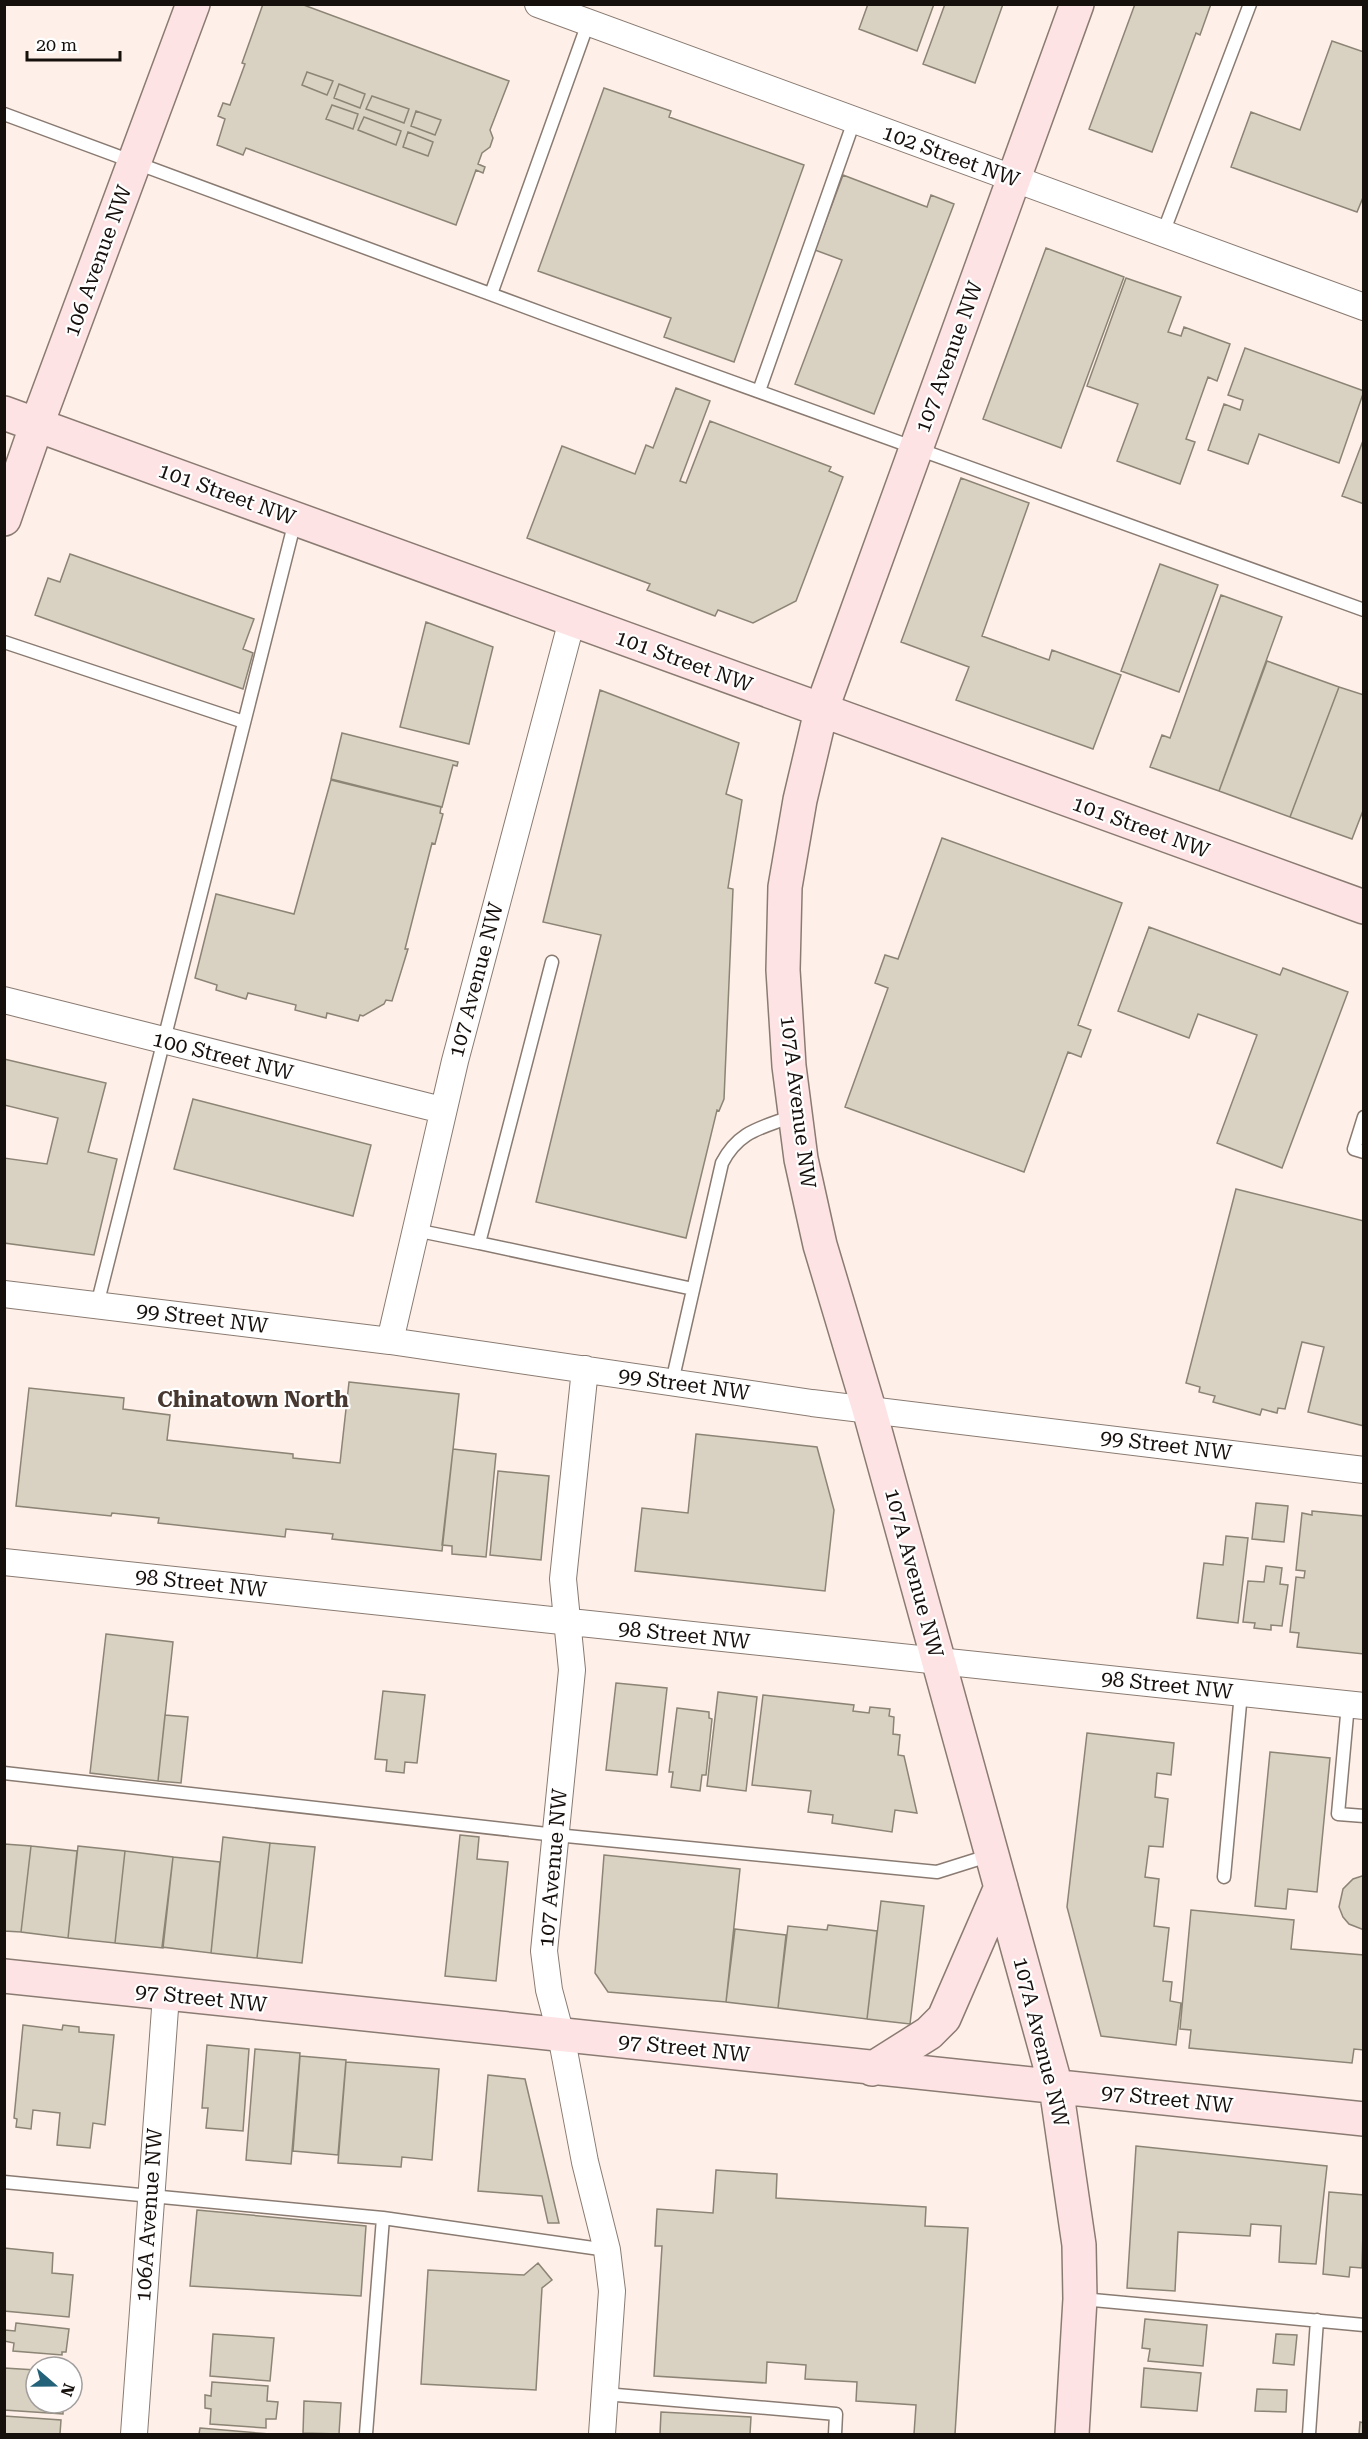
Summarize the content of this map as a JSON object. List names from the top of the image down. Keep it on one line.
{"streets":{"main road":["106 Avenue NW","107 Avenue NW","101 Street NW","107A Avenue NW","97 Street NW"],"street":["102 Street NW","100 Street NW","99 Street NW","98 Street NW","106A Avenue NW"]},"crossings":[["102 Street NW","107 Avenue NW"],["106 Avenue NW","101 Street NW"],["107 Avenue NW","101 Street NW"],["107 Avenue NW","100 Street NW"],["107 Avenue NW","107A Avenue NW"],["107 Avenue NW","99 Street NW"],["107 Avenue NW","98 Street NW"],["107 Avenue NW","97 Street NW"],["101 Street NW","107A Avenue NW"],["107A Avenue NW","99 Street NW"],["107A Avenue NW","98 Street NW"],["107A Avenue NW","97 Street NW"],["97 Street NW","106A Avenue NW"]],"districts":["Chinatown North"],"scale_bar":"20 m","north":"right"}
